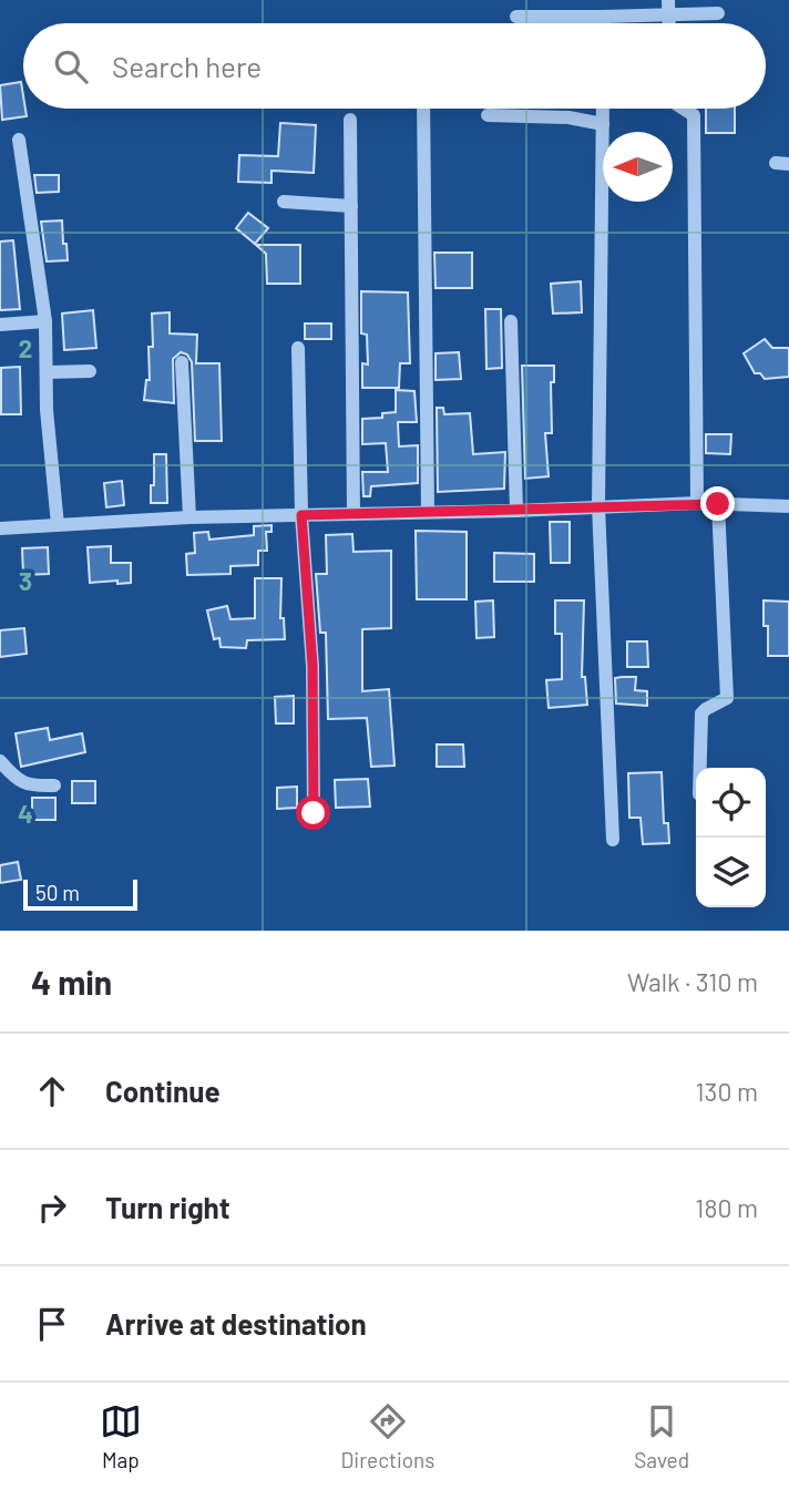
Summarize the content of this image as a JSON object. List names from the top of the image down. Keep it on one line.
{"scale_bar":"50 m","north":"left","page":{"search":"Search here","scale":"50 m","heading":["4 min","Walk · 310 m"],"list":[["Continue","130 m"],["Turn right","180 m"],"Arrive at destination"],"nav":["Map","Directions","Saved"]},"grid":{"rows":["2","3","4"]}}
